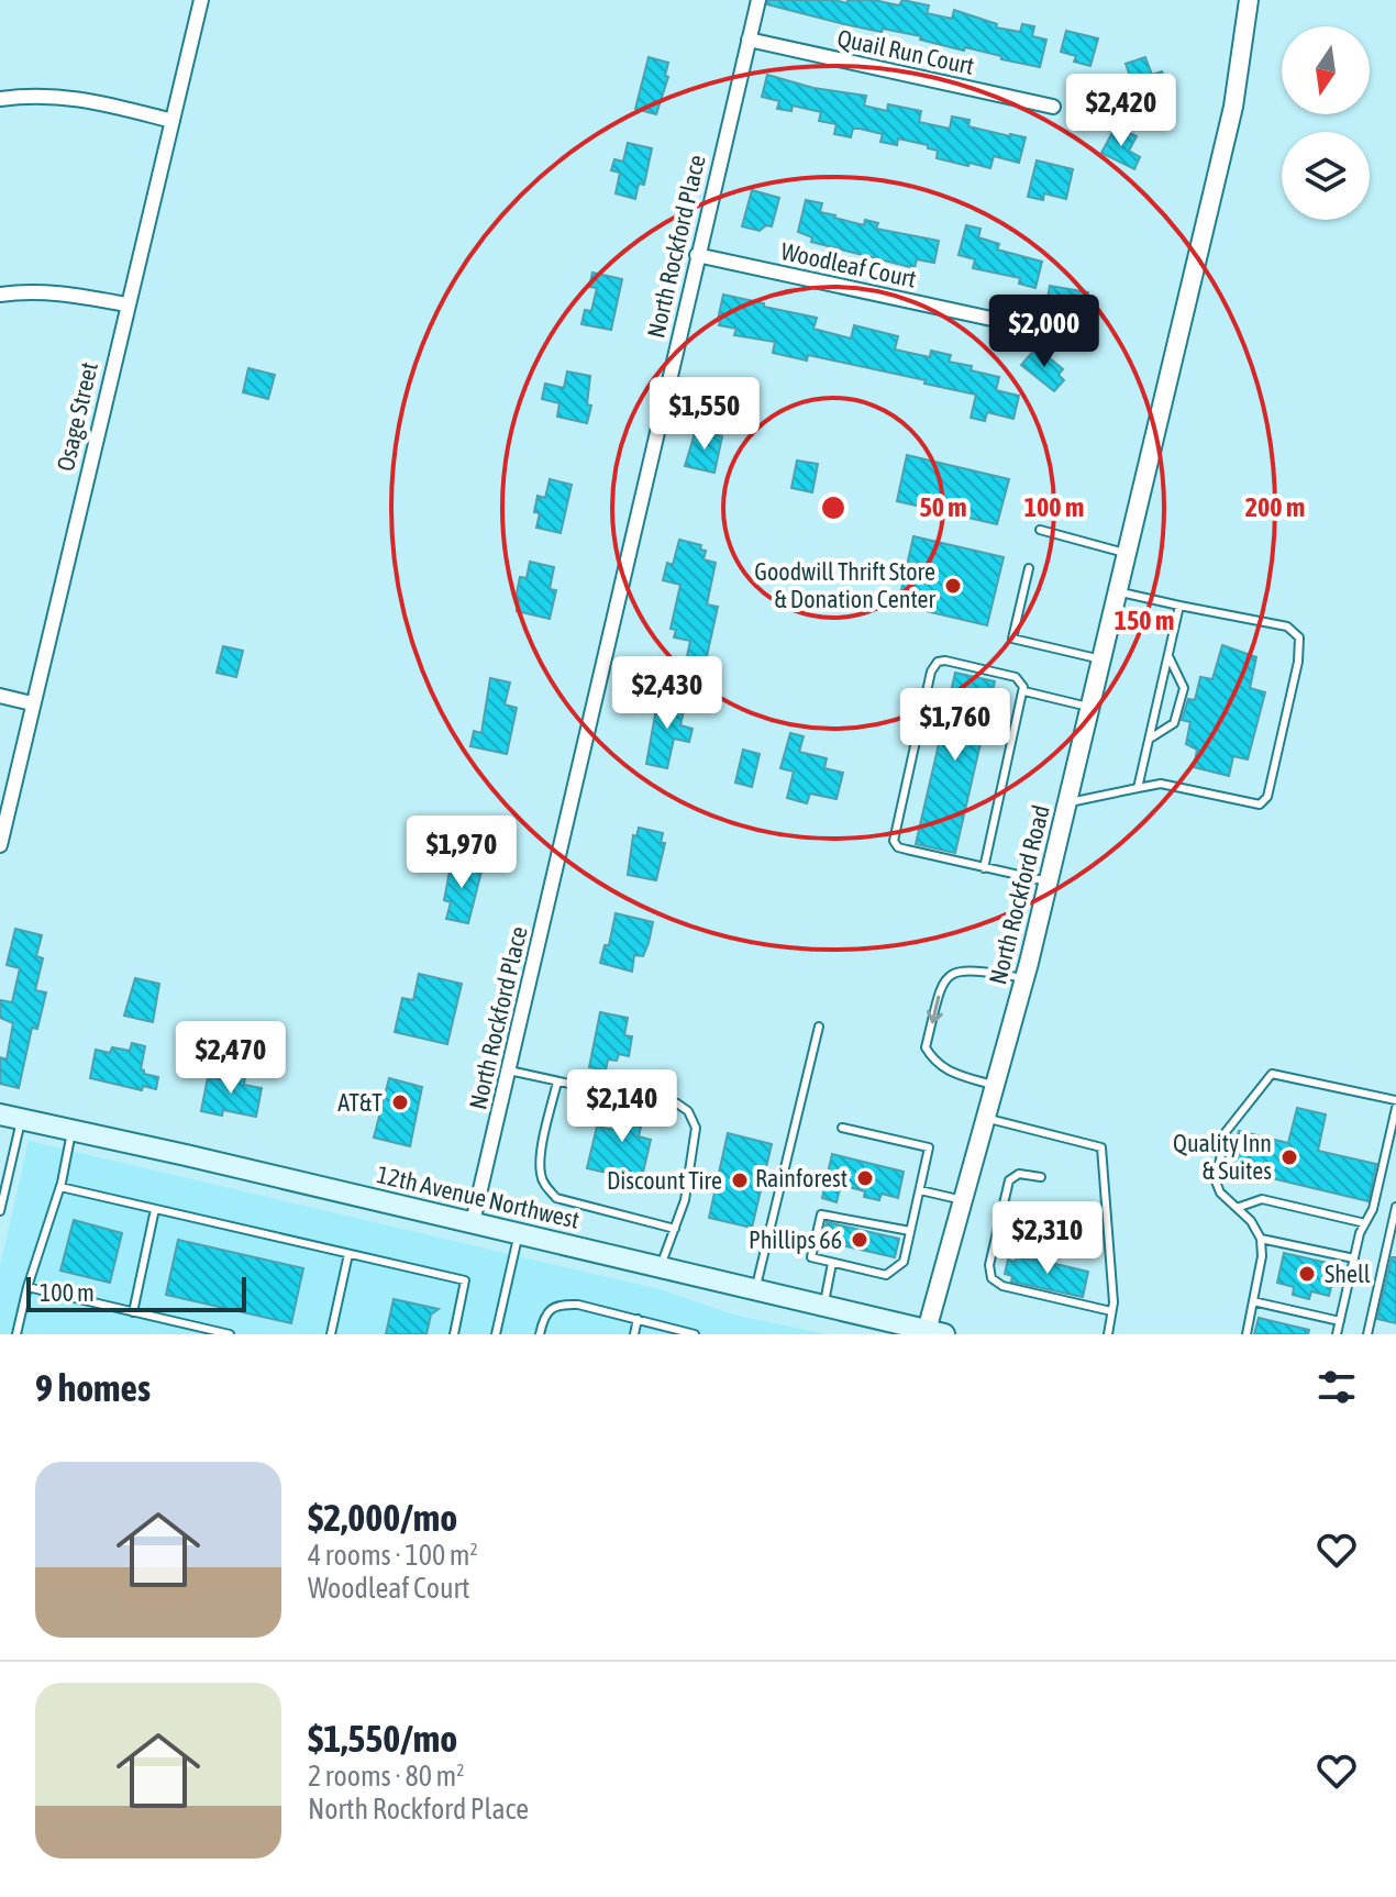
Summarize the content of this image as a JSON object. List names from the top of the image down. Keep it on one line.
{"streets":{"main road":["12th Avenue Northwest"],"street":["Quail Run Court","North Rockford Place","Woodleaf Court","Osage Street","North Rockford Road"]},"crossings":[["Quail Run Court","North Rockford Place"],["North Rockford Place","Woodleaf Court"],["North Rockford Place","12th Avenue Northwest"],["North Rockford Road","12th Avenue Northwest"]],"places":["Goodwill Thrift Store & Donation Center","AT&T","Quality Inn & Suites","Rainforest","Discount Tire","Phillips 66","Shell"],"scale_bar":"100 m","north":"bottom","page":{"price":["$2,420","$2,000","$1,550","$2,430","$1,760","$1,970","$2,470","$2,140","$2,310"],"scale":"100 m","heading":"9 homes","list":[{"name":"$2,000/mo","note":"4 rooms · 100 m² · Woodleaf Court"},{"name":"$1,550/mo","note":"2 rooms · 80 m² · North Rockford Place"}]},"rings":["50 m","100 m","200 m","150 m"]}
